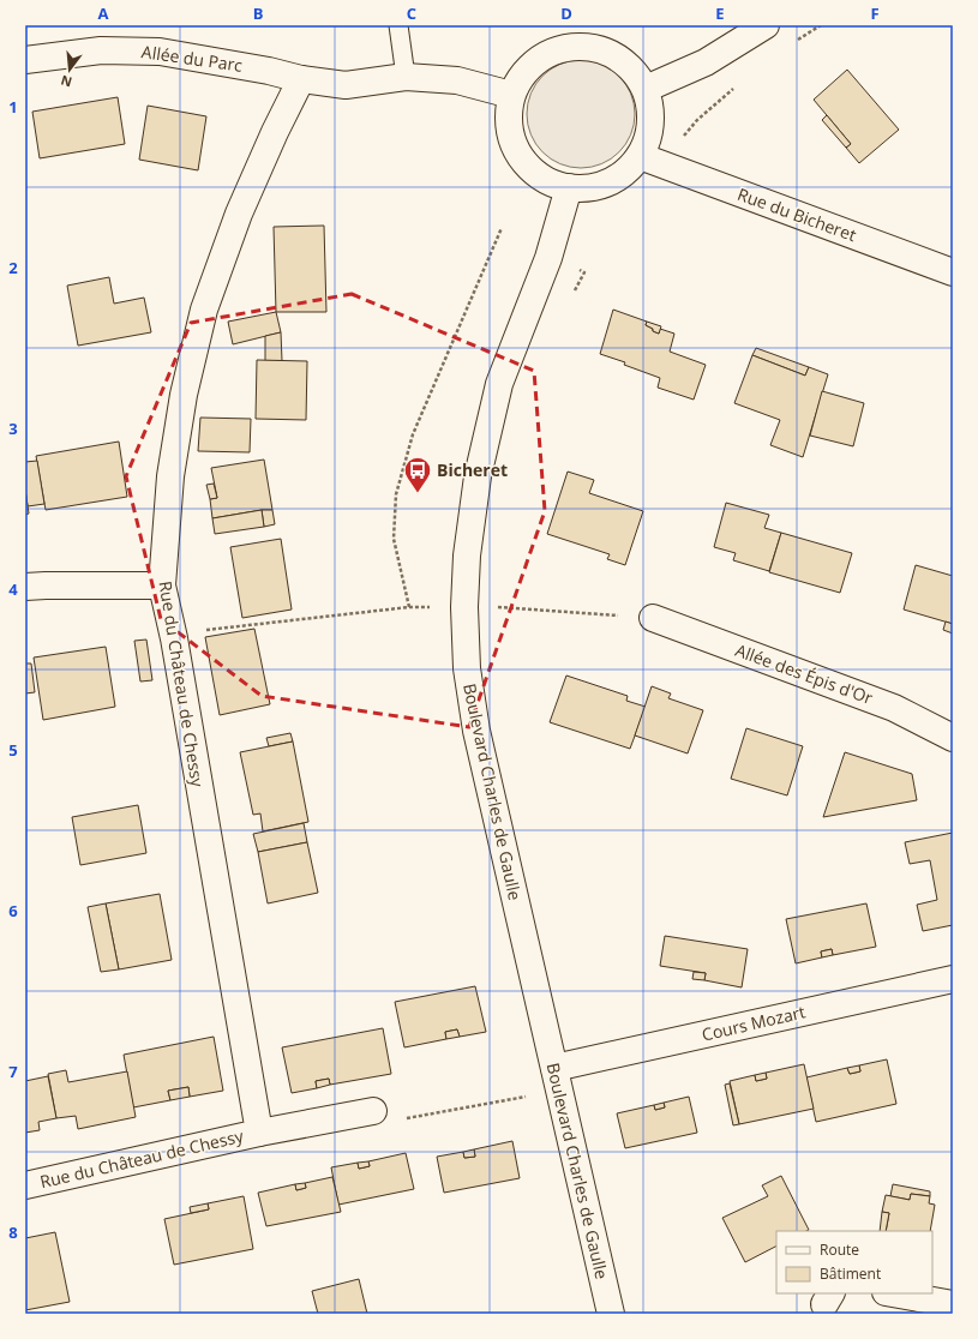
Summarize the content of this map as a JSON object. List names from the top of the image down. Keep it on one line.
{"streets":{"street":["Allée du Parc","Rue du Bicheret","Allée des Épis d'Or","Rue du Château de Chessy","Boulevard Charles de Gaulle","Cours Mozart"]},"crossings":[["Allée du Parc","Rue du Bicheret"],["Allée du Parc","Rue du Château de Chessy"],["Allée du Parc","Boulevard Charles de Gaulle"],["Rue du Bicheret","Boulevard Charles de Gaulle"],["Boulevard Charles de Gaulle","Cours Mozart"]],"places":{"bus stop":["Bicheret"]},"legend":["Route","Bâtiment"],"north":"bottom","grid":{"columns":["A","B","C","D","E","F"],"rows":["1","2","3","4","5","6","7","8"]}}
